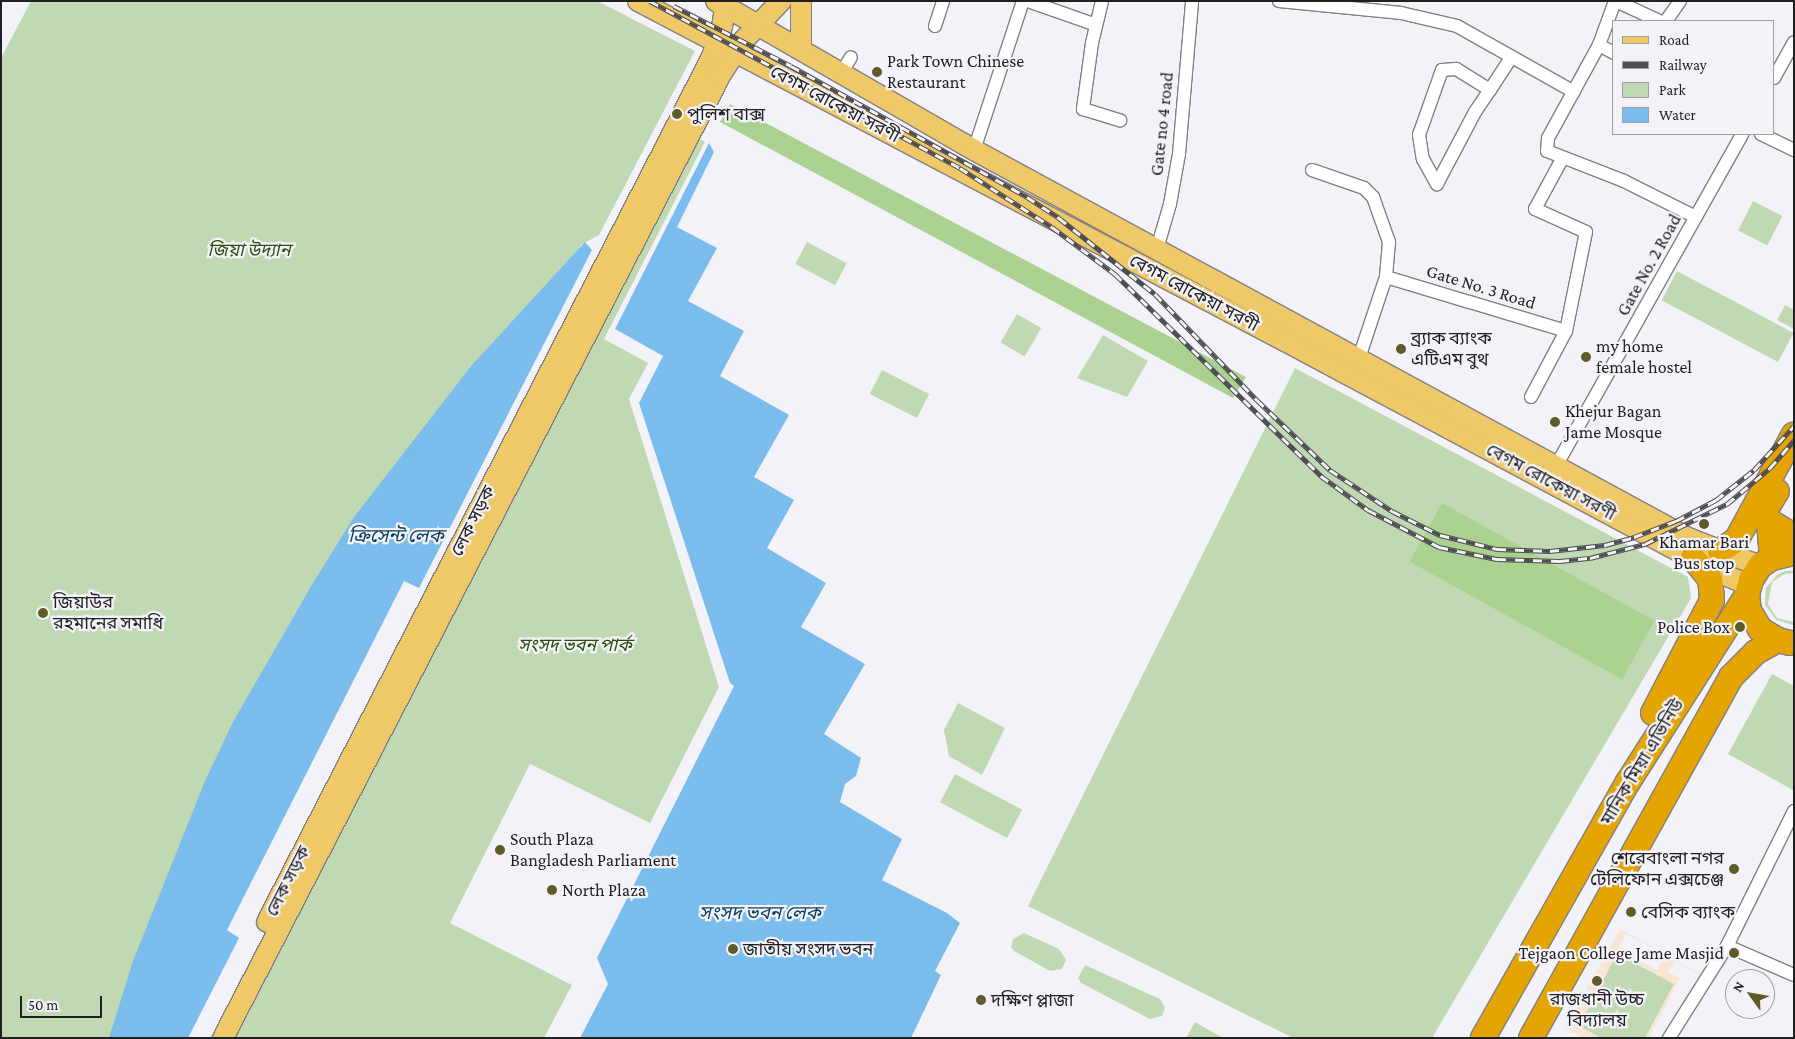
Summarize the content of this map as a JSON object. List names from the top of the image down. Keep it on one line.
{"streets":{"highway":["মানিক মিয়া এভিনিউ"],"main road":["বেগম রোকেয়া সরণী","লেক সড়ক"],"street":["Gate no 4 road","Gate No. 2 Road","Gate No. 3 Road"]},"crossings":[["বেগম রোকেয়া সরণী","Gate no 4 road"],["বেগম রোকেয়া সরণী","Gate No. 2 Road"],["বেগম রোকেয়া সরণী","লেক সড়ক"],["বেগম রোকেয়া সরণী","মানিক মিয়া এভিনিউ"]],"water":["ক্রিসেন্ট লেক","সংসদ ভবন লেক"],"parks":["জিয়া উদ্যান","সংসদ ভবন পার্ক"],"places":["Park Town Chinese Restaurant","পুলিশ বাক্স","ব্র্যাক ব্যাংক এটিএম বুথ","my home female hostel","Khejur Bagan Jame Mosque","Khamar Bari Bus stop","জিয়াউর রহমানের সমাধি","Police Box","South Plaza Bangladesh Parliament","শেরেবাংলা নগর টেলিফোন এক্সচেঞ্জ","North Plaza","বেসিক ব্যাংক","জাতীয় সংসদ ভবন","Tejgaon College Jame Masjid","রাজধানী উচ্চ বিদ্যালয়","দক্ষিণ প্লাজা"],"legend":["Road","Railway","Park","Water"],"scale_bar":"50 m","north":"top left"}
